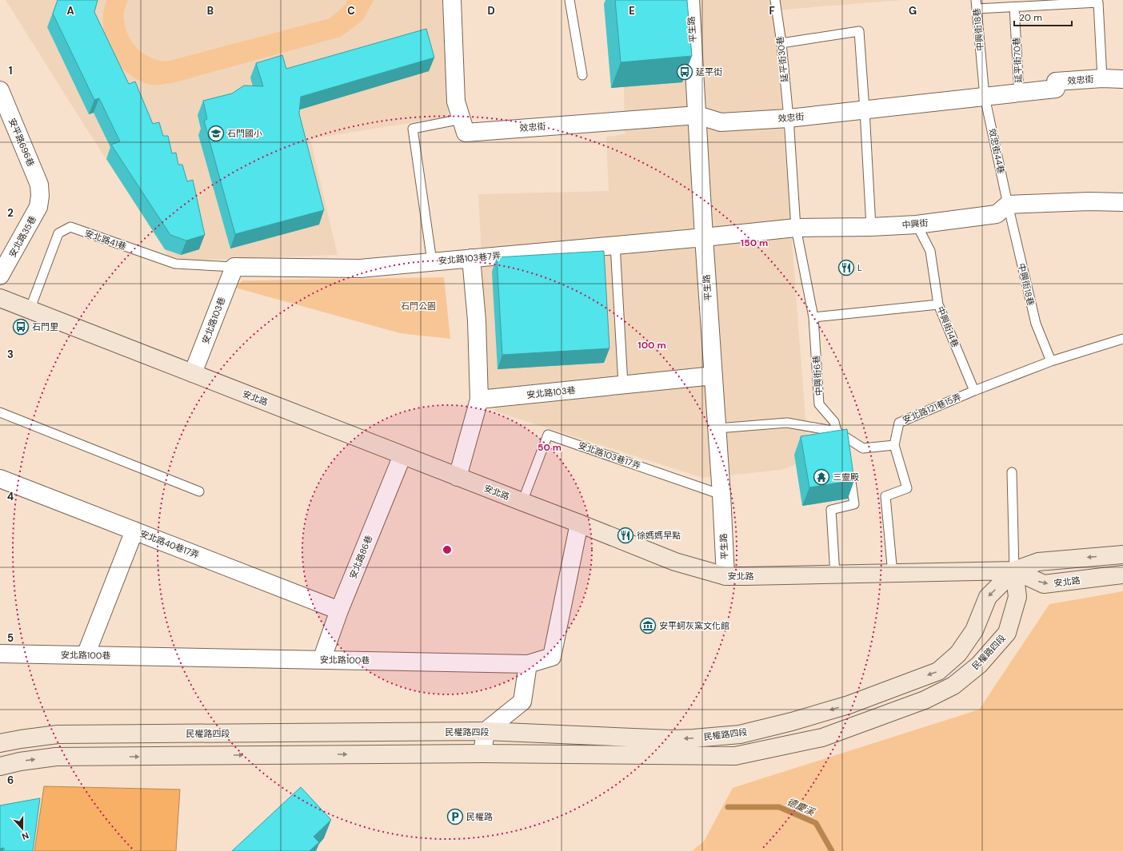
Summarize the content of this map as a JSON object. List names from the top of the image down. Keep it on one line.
{"streets":{"street":["平生路","效忠街","安平路696巷","中興街","安北路35巷","安北路103巷7弄","安北路103巷","安北路","安北路40巷17弄","安北路86巷","民權路四段","安北路100巷"],"lane":["中興街18巷","延平街30巷","延平街70巷","效忠街44巷","安北路41巷","中興街14巷","中興街6巷","安北路121巷15弄","安北路103巷17弄"]},"crossings":[["平生路","效忠街"],["平生路","中興街"],["平生路","安北路103巷7弄"],["平生路","安北路103巷"],["平生路","安北路"],["平生路","安北路103巷17弄"],["中興街18巷","效忠街"],["中興街18巷","效忠街44巷"],["中興街18巷","中興街"],["中興街18巷","安北路121巷15弄"],["延平街30巷","效忠街"],["延平街30巷","中興街"],["延平街30巷","中興街6巷"],["延平街70巷","效忠街"],["效忠街","效忠街44巷"],["安平路696巷","安北路35巷"],["效忠街44巷","中興街"],["中興街","安北路103巷7弄"],["中興街","中興街14巷"],["中興街","中興街6巷"],["安北路41巷","安北路103巷7弄"],["安北路41巷","安北路103巷"],["安北路41巷","安北路"],["安北路103巷7弄","安北路103巷"],["安北路103巷","安北路"],["中興街14巷","安北路121巷15弄"],["安北路","安北路103巷17弄"],["安北路","安北路86巷"],["安北路","民權路四段"],["安北路","安北路100巷"],["安北路40巷17弄","安北路86巷"],["安北路86巷","安北路100巷"]],"water":["德慶溪"],"parks":["石門公園"],"places":{"bus stop":["延平街","石門里"],"school or university":["石門國小"],"restaurant":["L","徐媽媽早點"],"temple":["三靈殿"],"museum":["安平蚵灰窯文化館"],"parking":["民權路"]},"scale_bar":"20 m","north":"bottom","grid":{"columns":["A","B","C","D","E","F","G"],"rows":["1","2","3","4","5","6"]},"rings":["150 m","100 m","50 m"]}
